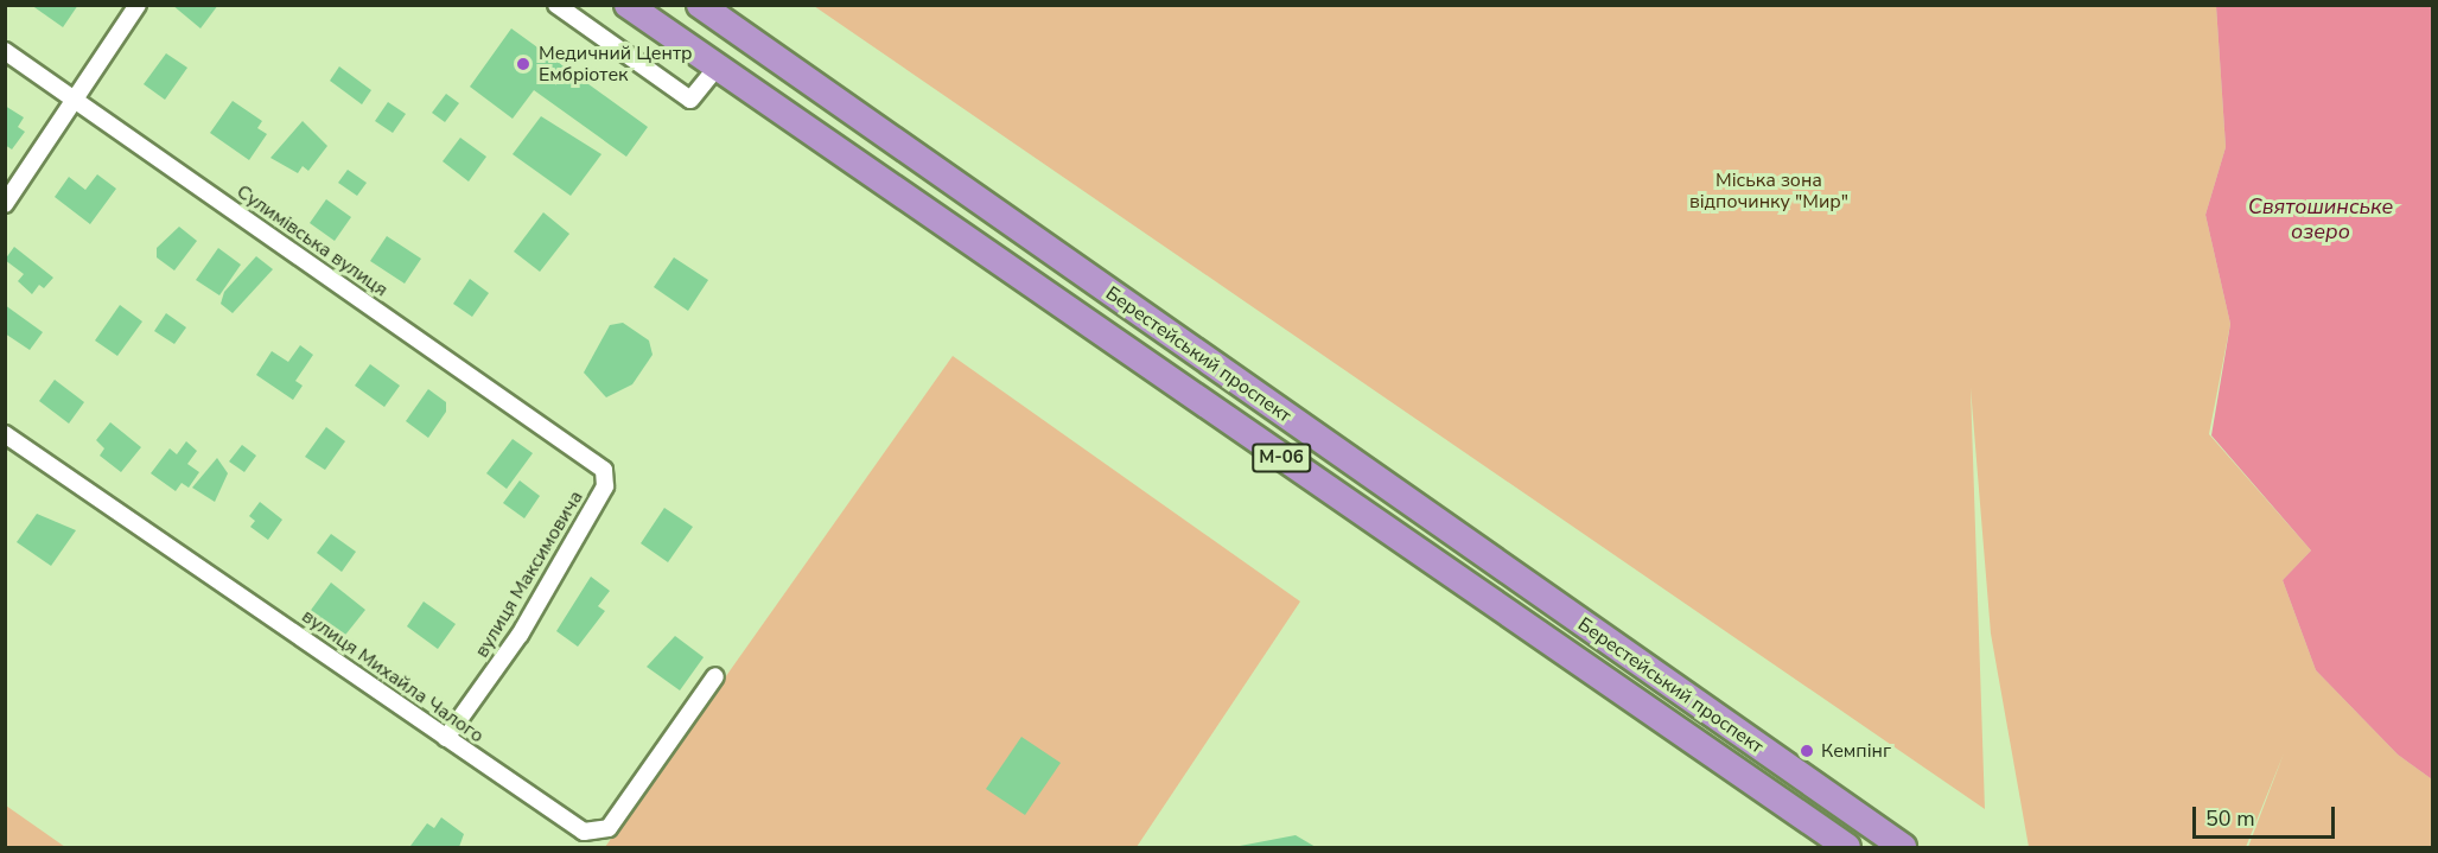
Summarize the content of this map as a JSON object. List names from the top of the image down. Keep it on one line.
{"streets":{"highway":["Берестейський проспект","М-06"],"street":["Сулимівська вулиця","вулиця Максимовича","вулиця Михайла Чалого"]},"crossings":[["Сулимівська вулиця","вулиця Максимовича"],["Берестейський проспект","М-06"],["вулиця Максимовича","вулиця Михайла Чалого"]],"water":["Святошинське озеро"],"parks":["Міська зона відпочинку \"Мир\""],"places":["Медичний Центр Ембріотек","Кемпінг"],"scale_bar":"50 m"}
